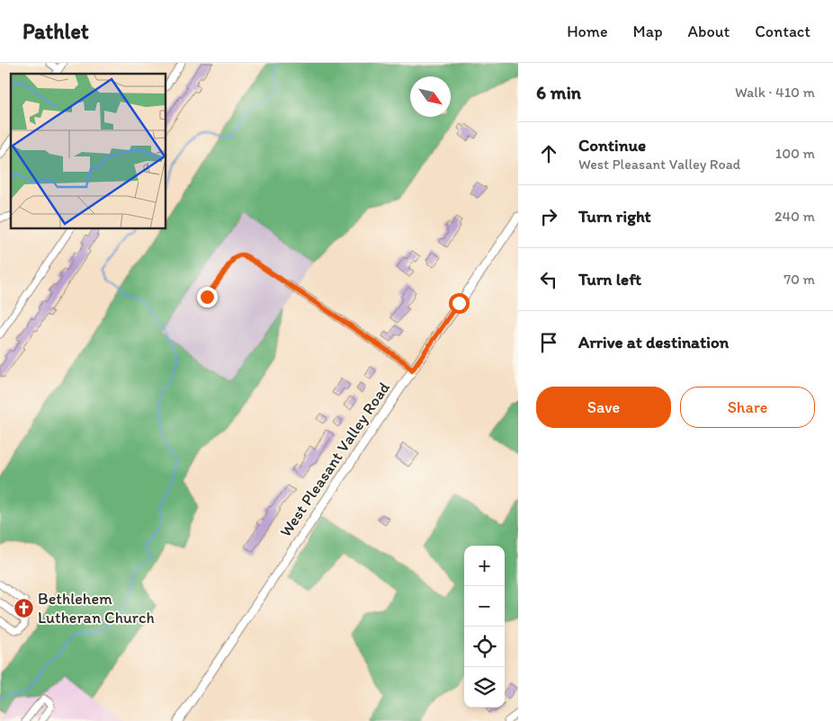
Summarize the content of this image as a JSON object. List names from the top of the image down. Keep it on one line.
{"streets":{"main road":["West Pleasant Valley Road"]},"places":{"church":["Bethlehem Lutheran Church"]},"north":"bottom right","page":{"header":"Pathlet","nav":["Home","Map","About","Contact"],"heading":["6 min","Walk · 410 m"],"list":[["Continue","West Pleasant Valley Road","100 m"],["Turn right","240 m"],["Turn left","70 m"],"Arrive at destination"],"buttons":["Save","Share"],"map_buttons":["+","−"]}}
